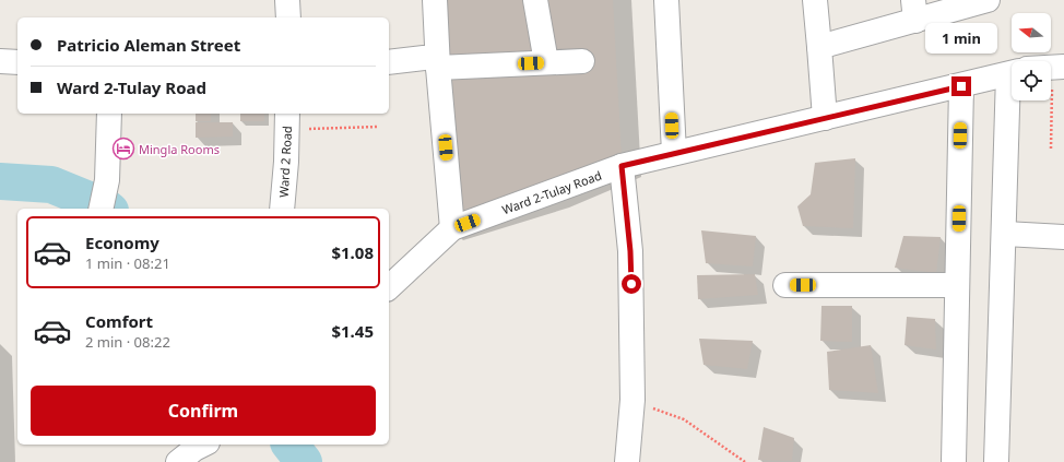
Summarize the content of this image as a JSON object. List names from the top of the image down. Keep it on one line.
{"streets":{"street":["Ward 2 Road","Ward 2-Tulay Road"]},"places":{"hotel":["Mingla Rooms"]},"north":"left","page":{"banner":["Patricio Aleman Street","Ward 2-Tulay Road"],"bubble":"1 min","list":[{"name":"Economy","note":"1 min · 08:21","value":"$1.08"},{"name":"Comfort","note":"2 min · 08:22","value":"$1.45"}],"buttons":"Confirm"}}
